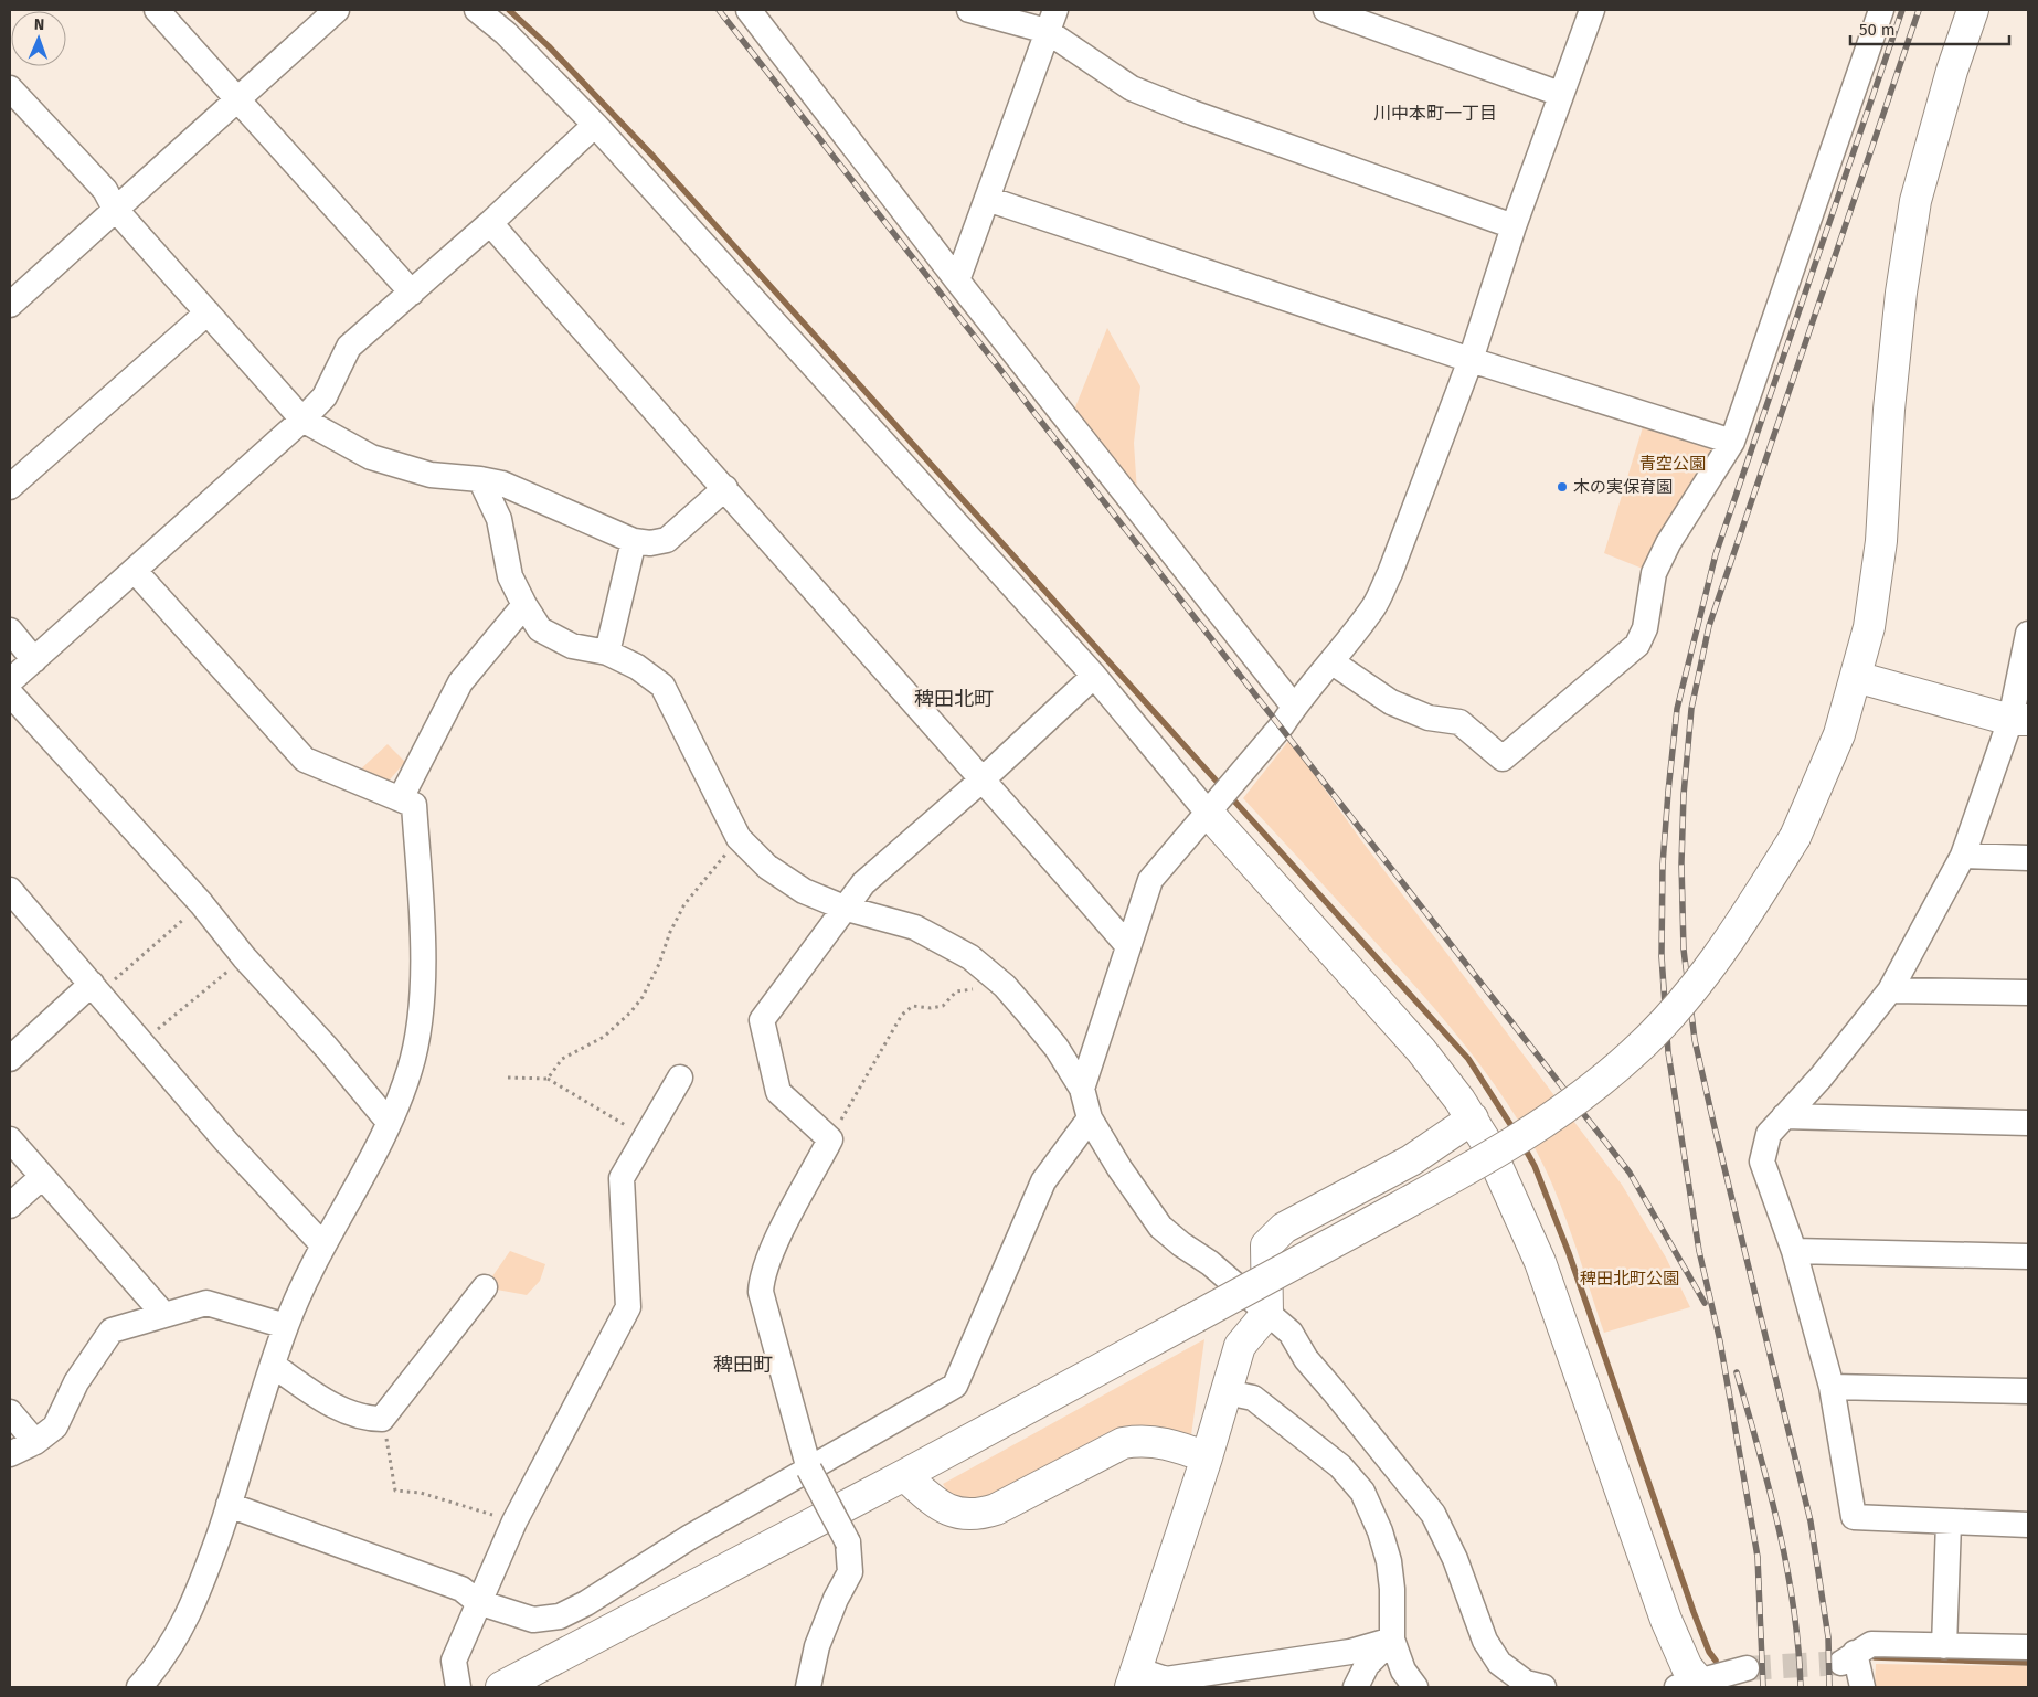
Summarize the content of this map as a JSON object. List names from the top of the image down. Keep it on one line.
{"districts":["川中本町一丁目","稗田北町","稗田町"],"parks":["青空公園","稗田北町公園"],"places":["木の実保育園"],"scale_bar":"50 m","north":"top"}
